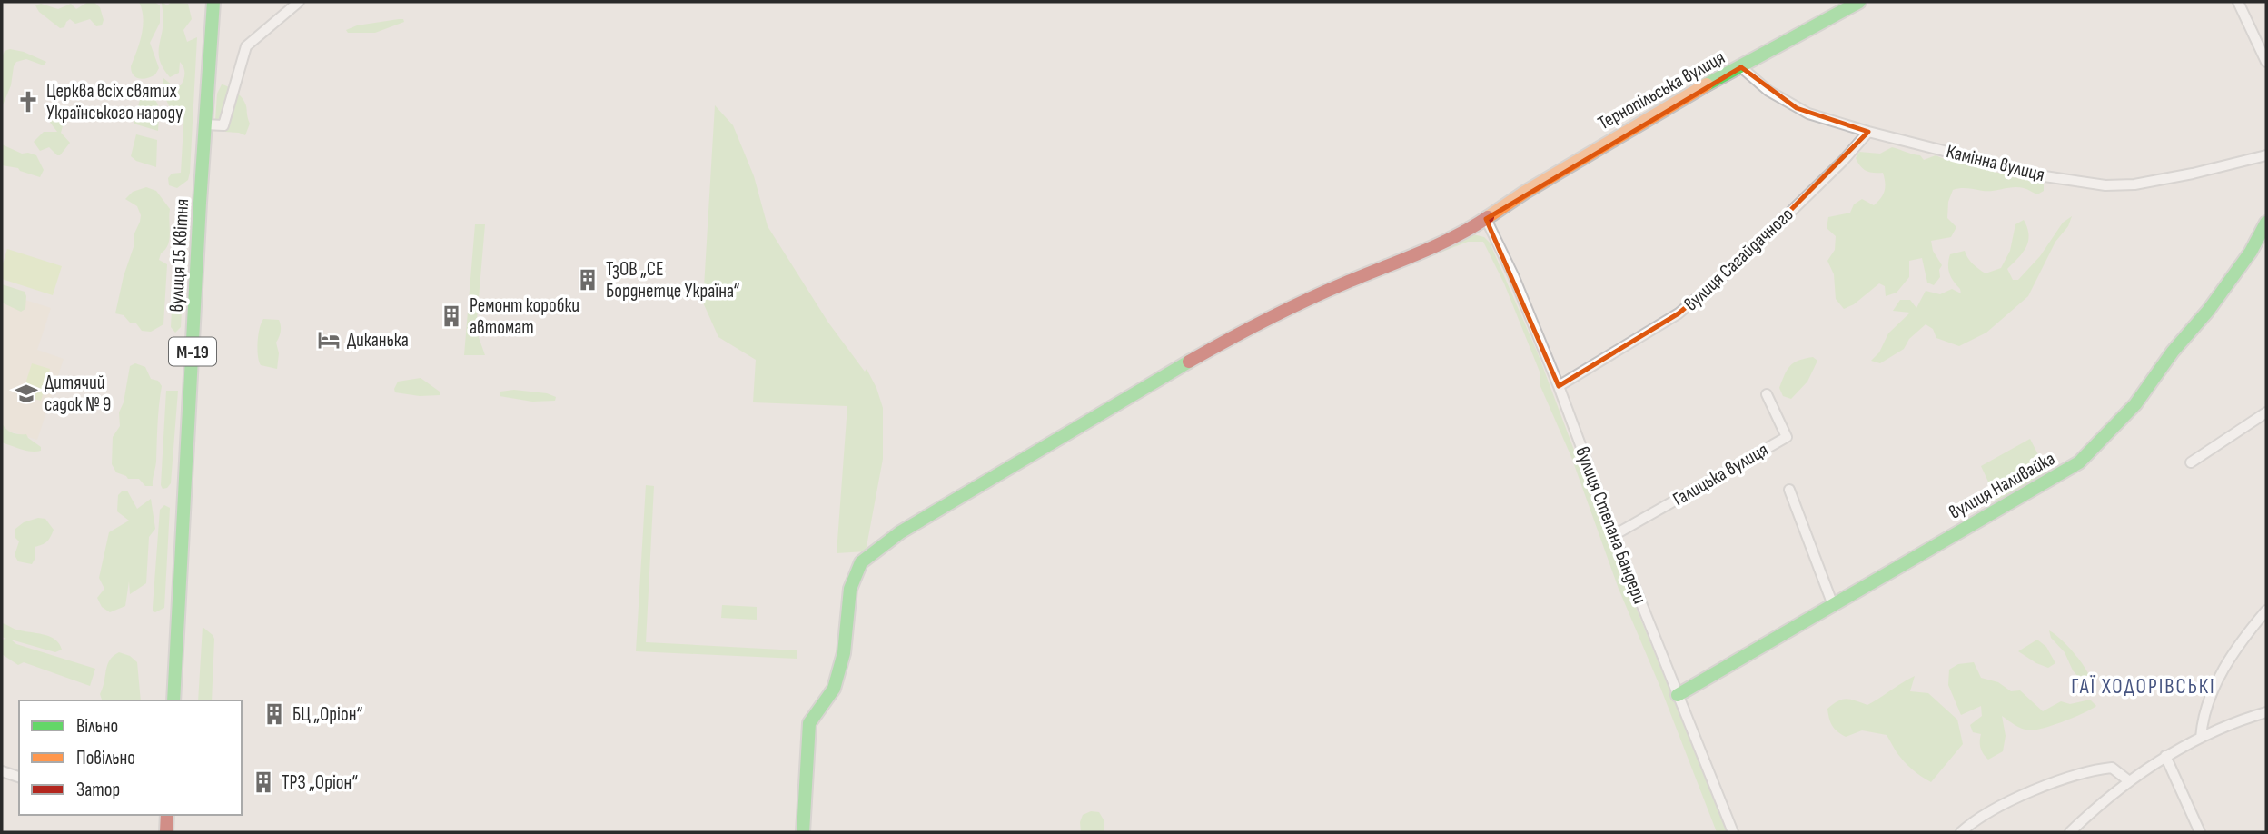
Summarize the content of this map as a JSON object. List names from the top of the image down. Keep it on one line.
{"streets":{"main road":["Тернопільська вулиця","вулиця 15 Квітня","М-19","вулиця Наливайка"],"street":["Камінна вулиця","вулиця Сагайдачного","Галицька вулиця","вулиця Степана Бандери"]},"crossings":[["Тернопільська вулиця","Камінна вулиця"],["Тернопільська вулиця","вулиця Степана Бандери"],["Камінна вулиця","вулиця Сагайдачного"],["вулиця Сагайдачного","вулиця Степана Бандери"],["Галицька вулиця","вулиця Степана Бандери"],["вулиця Наливайка","вулиця Степана Бандери"]],"districts":["ГАЇ ХОДОРІВСЬКІ"],"places":{"church":["Церква всіх святих Українського народу"],"building":["ТзОВ „СЕ Борднетце Україна“","Ремонт коробки автомат","БЦ „Оріон“","ТРЗ „Оріон“"],"hotel":["Диканька"],"school or university":["Дитячий садок № 9"]},"legend":["Вільно","Повільно","Затор"]}
